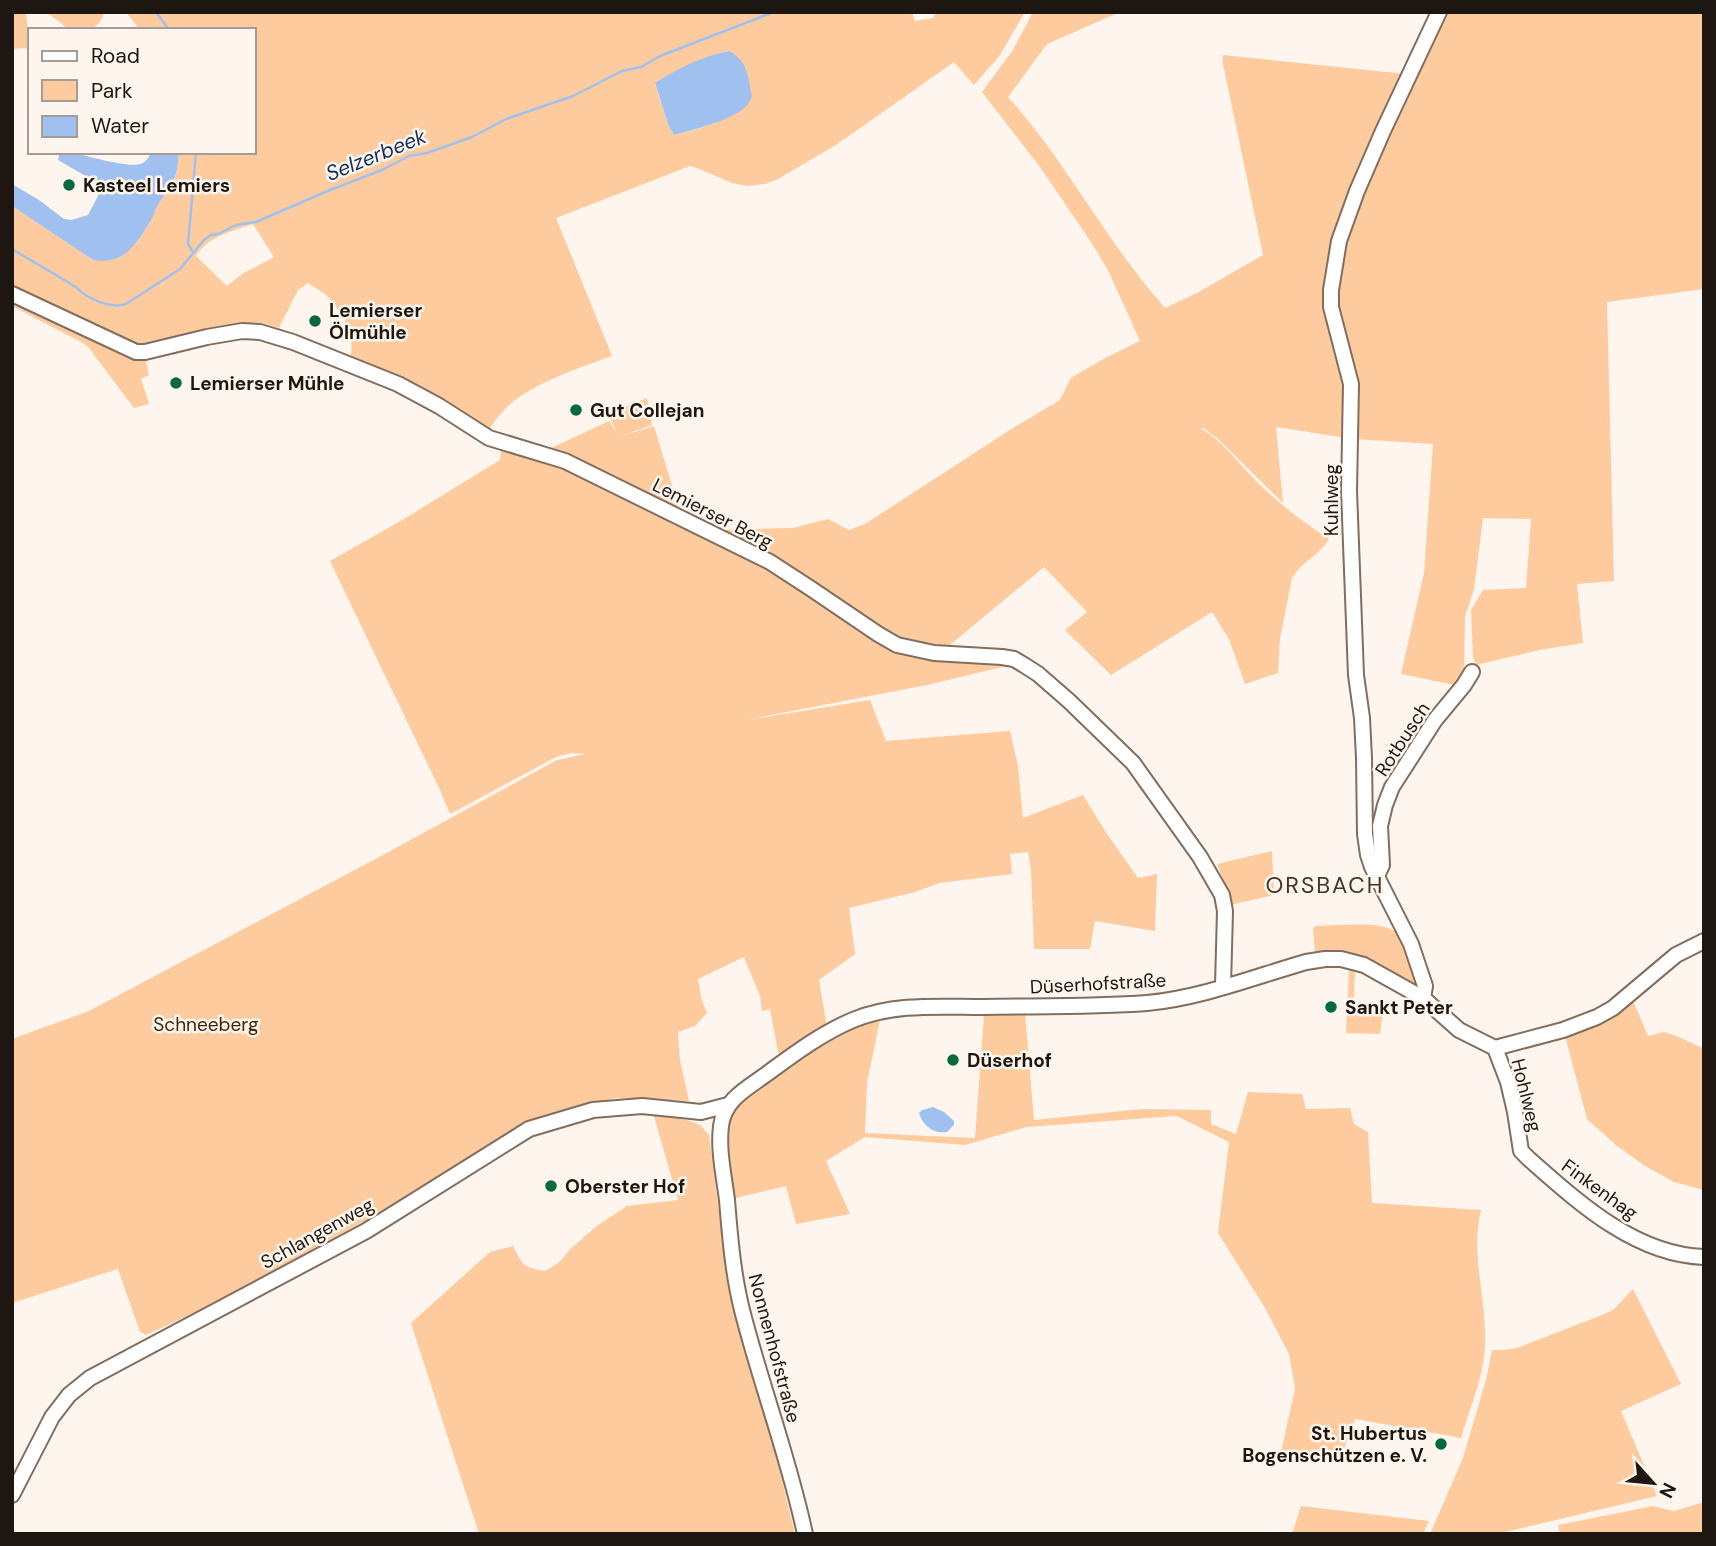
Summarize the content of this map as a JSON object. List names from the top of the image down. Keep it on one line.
{"streets":{"street":["Kuhlweg","Lemierser Berg","Rotbusch","Düserhofstraße","Hohlweg","Finkenhag","Schlangenweg","Nonnenhofstraße"]},"crossings":[["Kuhlweg","Rotbusch"],["Kuhlweg","Düserhofstraße"],["Lemierser Berg","Düserhofstraße"],["Düserhofstraße","Hohlweg"],["Düserhofstraße","Schlangenweg"],["Düserhofstraße","Nonnenhofstraße"],["Hohlweg","Finkenhag"]],"districts":["ORSBACH"],"water":["Selzerbeek"],"parks":["Schneeberg"],"places":["Kasteel Lemiers","Lemierser Ölmühle","Lemierser Mühle","Gut Collejan","Sankt Peter","Düserhof","Oberster Hof","St. Hubertus Bogenschützen e. V."],"legend":["Road","Park","Water"],"north":"bottom right"}
